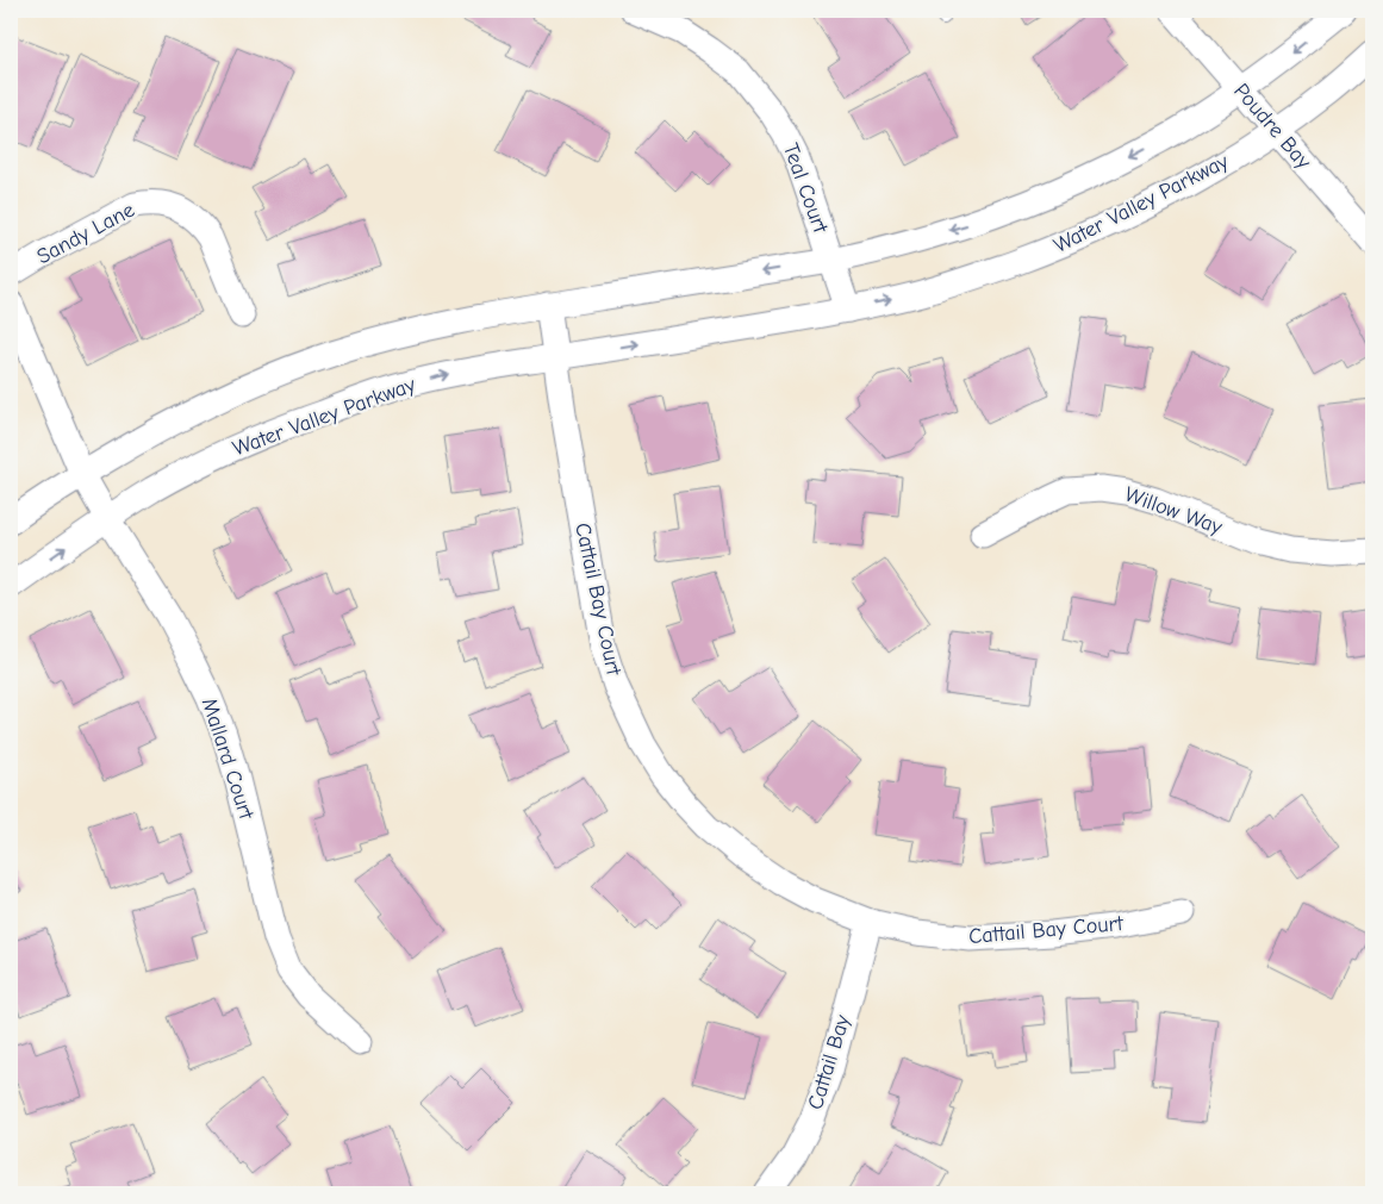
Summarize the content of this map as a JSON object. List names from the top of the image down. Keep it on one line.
{"streets":{"street":["Poudre Bay","Teal Court","Water Valley Parkway","Sandy Lane","Willow Way","Cattail Bay Court","Mallard Court","Cattail Bay"]},"crossings":[["Poudre Bay","Water Valley Parkway"],["Water Valley Parkway","Cattail Bay Court"],["Water Valley Parkway","Mallard Court"],["Cattail Bay Court","Cattail Bay"]]}
